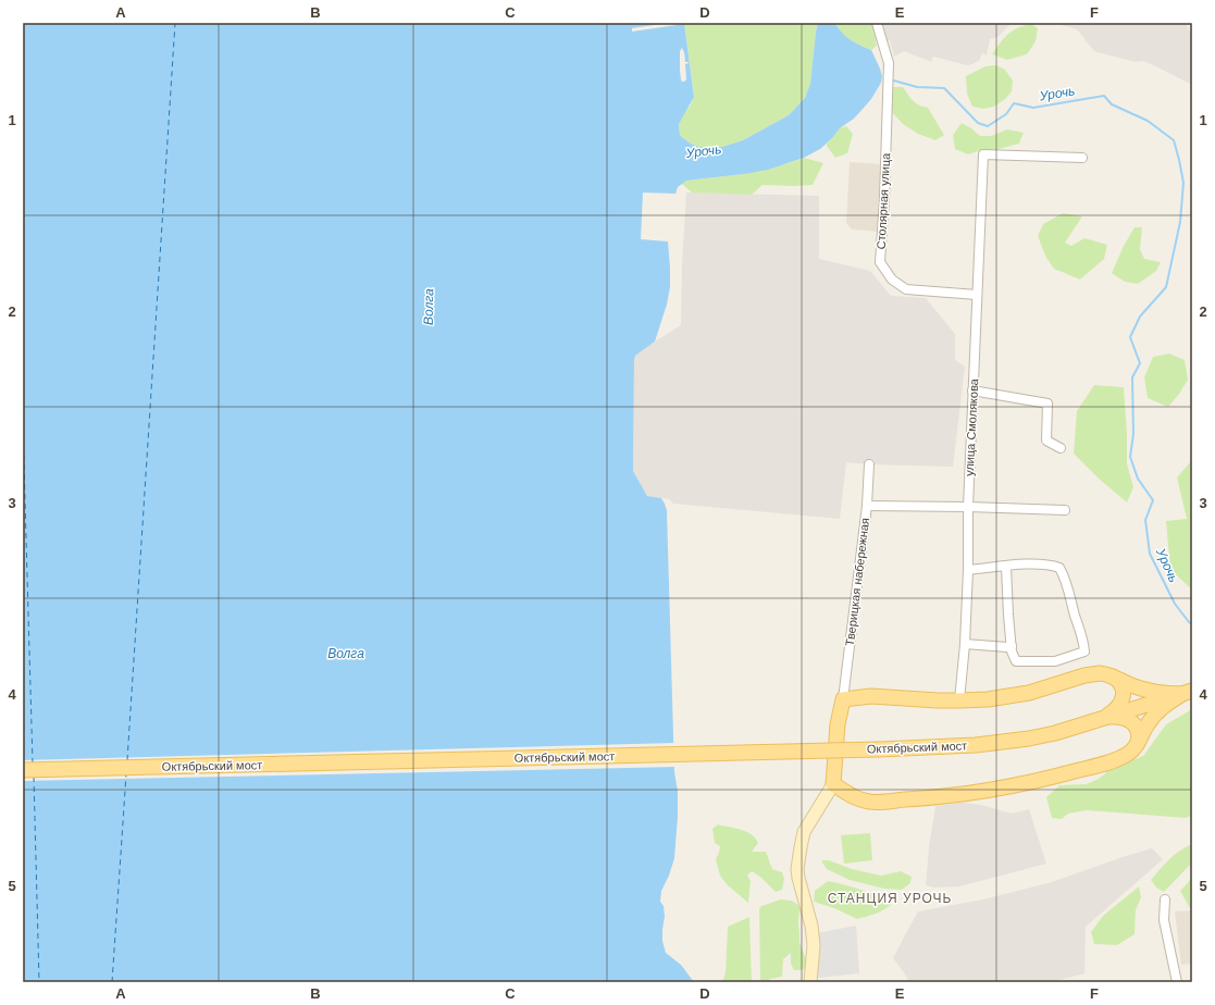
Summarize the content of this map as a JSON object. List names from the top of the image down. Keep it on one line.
{"streets":{"main road":["Октябрьский мост"],"street":["Столярная улица","улица Смолякова","Тверицкая набережная"]},"crossings":[["Столярная улица","улица Смолякова"]],"districts":["СТАНЦИЯ УРОЧЬ"],"water":["Урочь","Волга"],"grid":{"columns":["A","B","C","D","E","F"],"rows":["1","2","3","4","5"]}}
